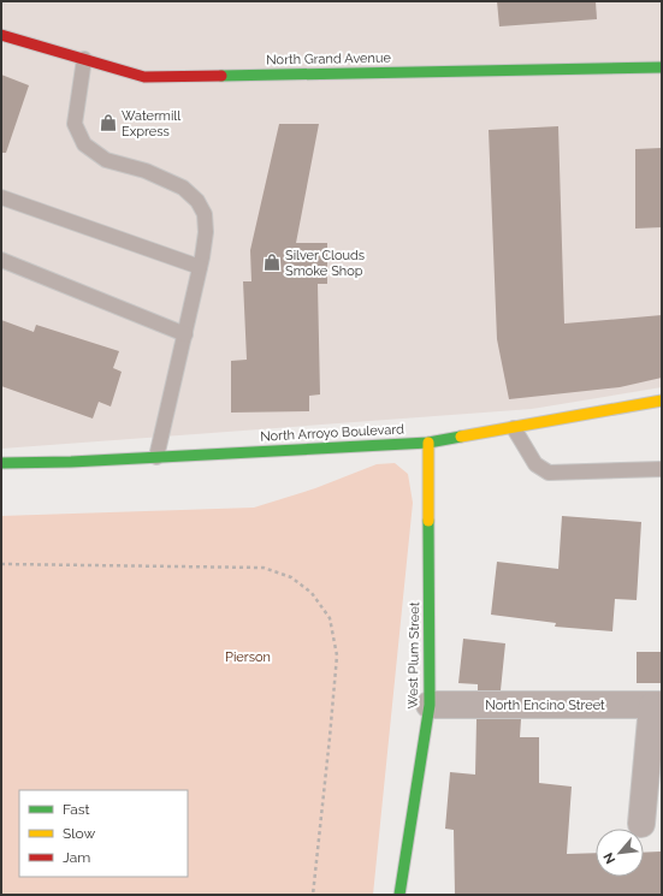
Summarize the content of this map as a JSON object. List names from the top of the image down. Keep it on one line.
{"streets":{"main road":["North Grand Avenue","North Arroyo Boulevard","West Plum Street"],"street":["North Encino Street"]},"crossings":[["North Arroyo Boulevard","West Plum Street"],["West Plum Street","North Encino Street"]],"parks":["Pierson"],"places":{"shop":["Watermill Express","Silver Clouds Smoke Shop"]},"legend":["Fast","Slow","Jam"],"north":"bottom left"}
